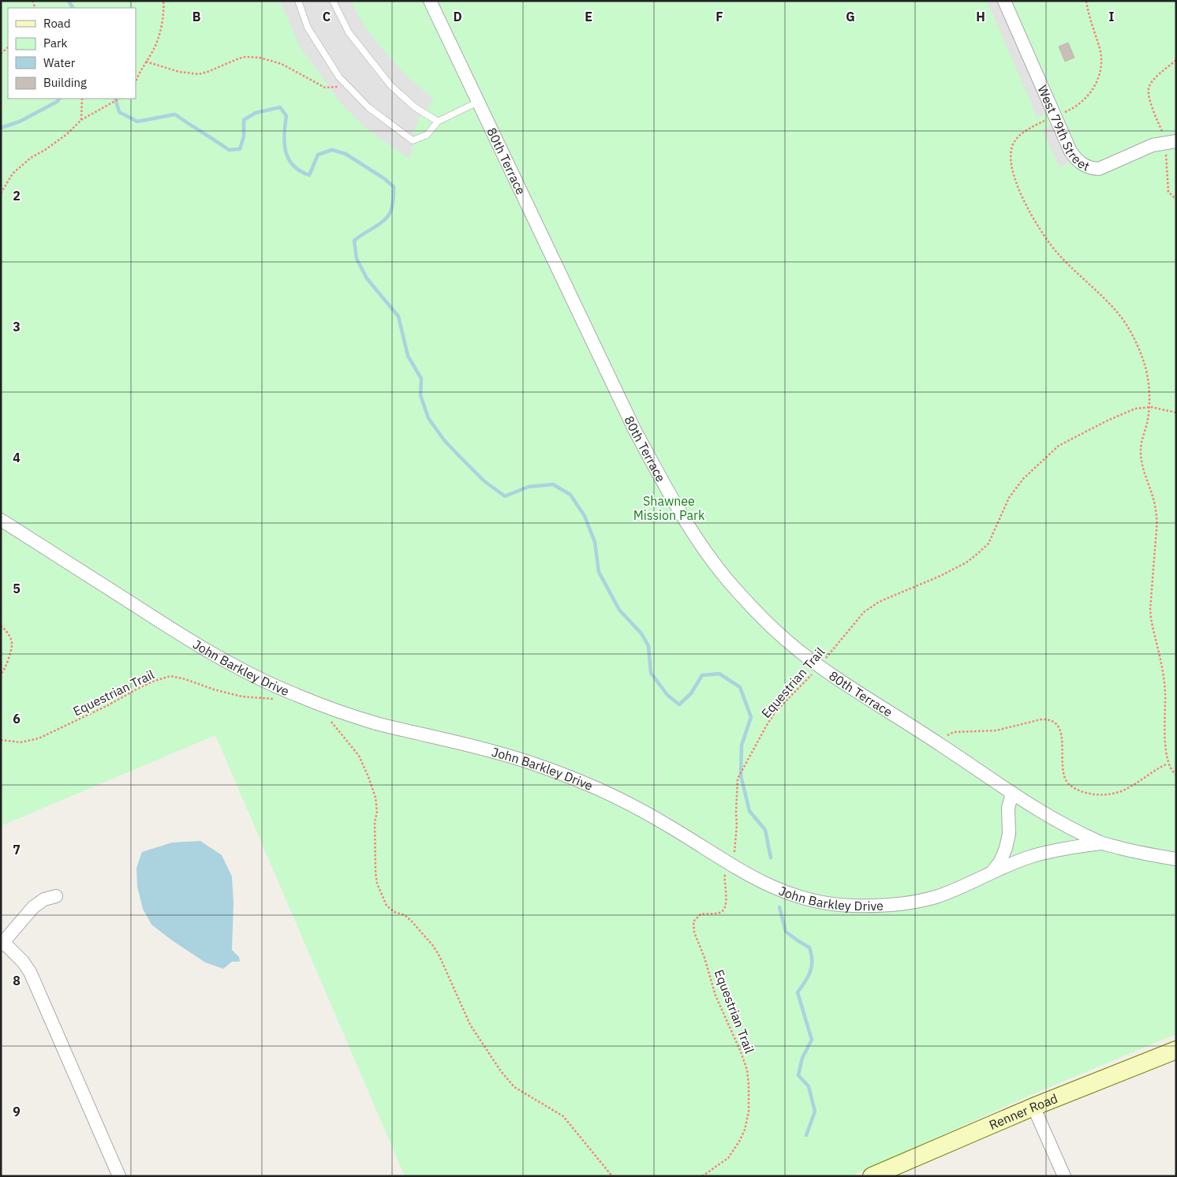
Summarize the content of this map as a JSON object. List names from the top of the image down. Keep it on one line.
{"streets":{"main road":["Renner Road"],"street":["West 79th Street","80th Terrace","John Barkley Drive"],"path":["Equestrian Trail"]},"crossings":[["80th Terrace","John Barkley Drive"],["80th Terrace","Equestrian Trail"],["John Barkley Drive","Equestrian Trail"]],"parks":["Shawnee Mission Park"],"legend":["Road","Park","Water","Building"],"grid":{"columns":["B","C","D","E","F","G","H","I"],"rows":["2","3","4","5","6","7","8","9"]}}
